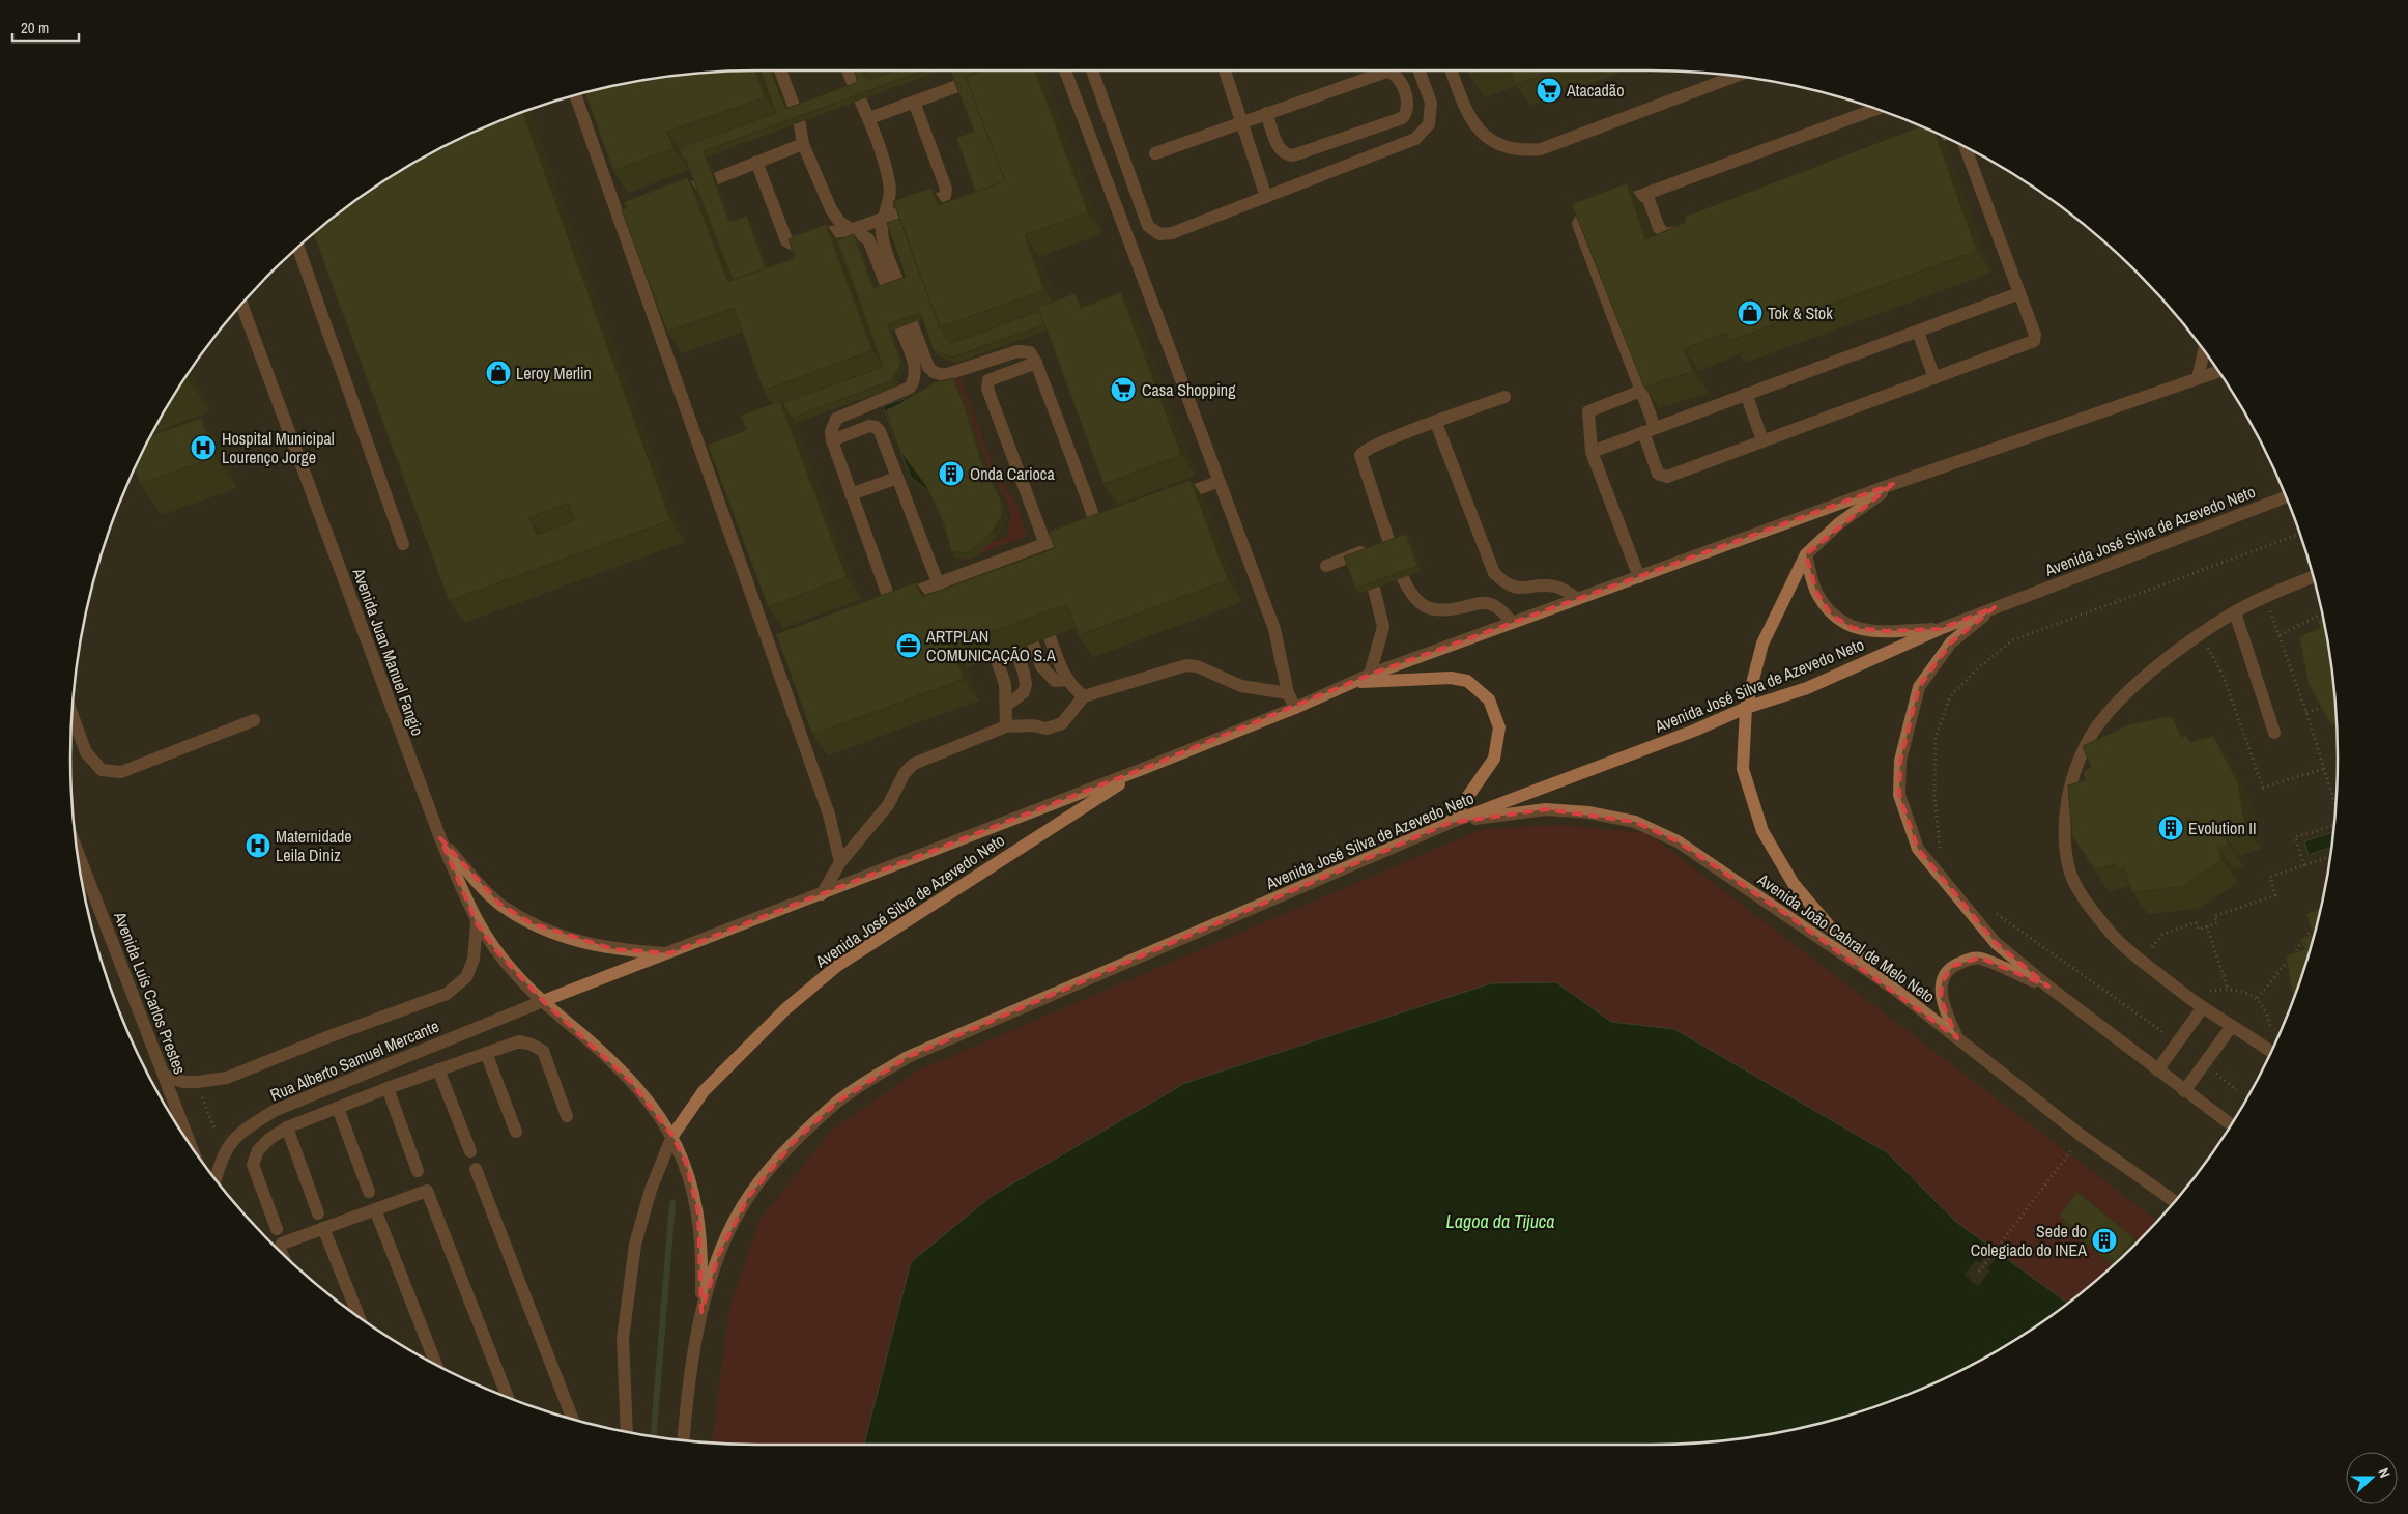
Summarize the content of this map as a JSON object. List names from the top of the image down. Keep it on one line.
{"streets":{"street":["Avenida José Silva de Azevedo Neto","Avenida Juan Manuel Fangio","Avenida João Cabral de Melo Neto","Avenida Luís Carlos Prestes","Rua Alberto Samuel Mercante"]},"crossings":[["Avenida José Silva de Azevedo Neto","Avenida Juan Manuel Fangio"],["Avenida José Silva de Azevedo Neto","Avenida João Cabral de Melo Neto"],["Avenida José Silva de Azevedo Neto","Rua Alberto Samuel Mercante"],["Avenida Juan Manuel Fangio","Rua Alberto Samuel Mercante"],["Avenida Luís Carlos Prestes","Rua Alberto Samuel Mercante"]],"water":["Lagoa da Tijuca"],"places":{"supermarket":["Atacadão","Casa Shopping"],"shop":["Tok & Stok","Leroy Merlin"],"hospital":["Hospital Municipal Lourenço Jorge","Maternidade Leila Diniz"],"building":["Onda Carioca","Evolution II","Sede do Colegiado do INEA"],"office":["ARTPLAN COMUNICAÇÃO S.A"]},"scale_bar":"20 m","north":"right"}
